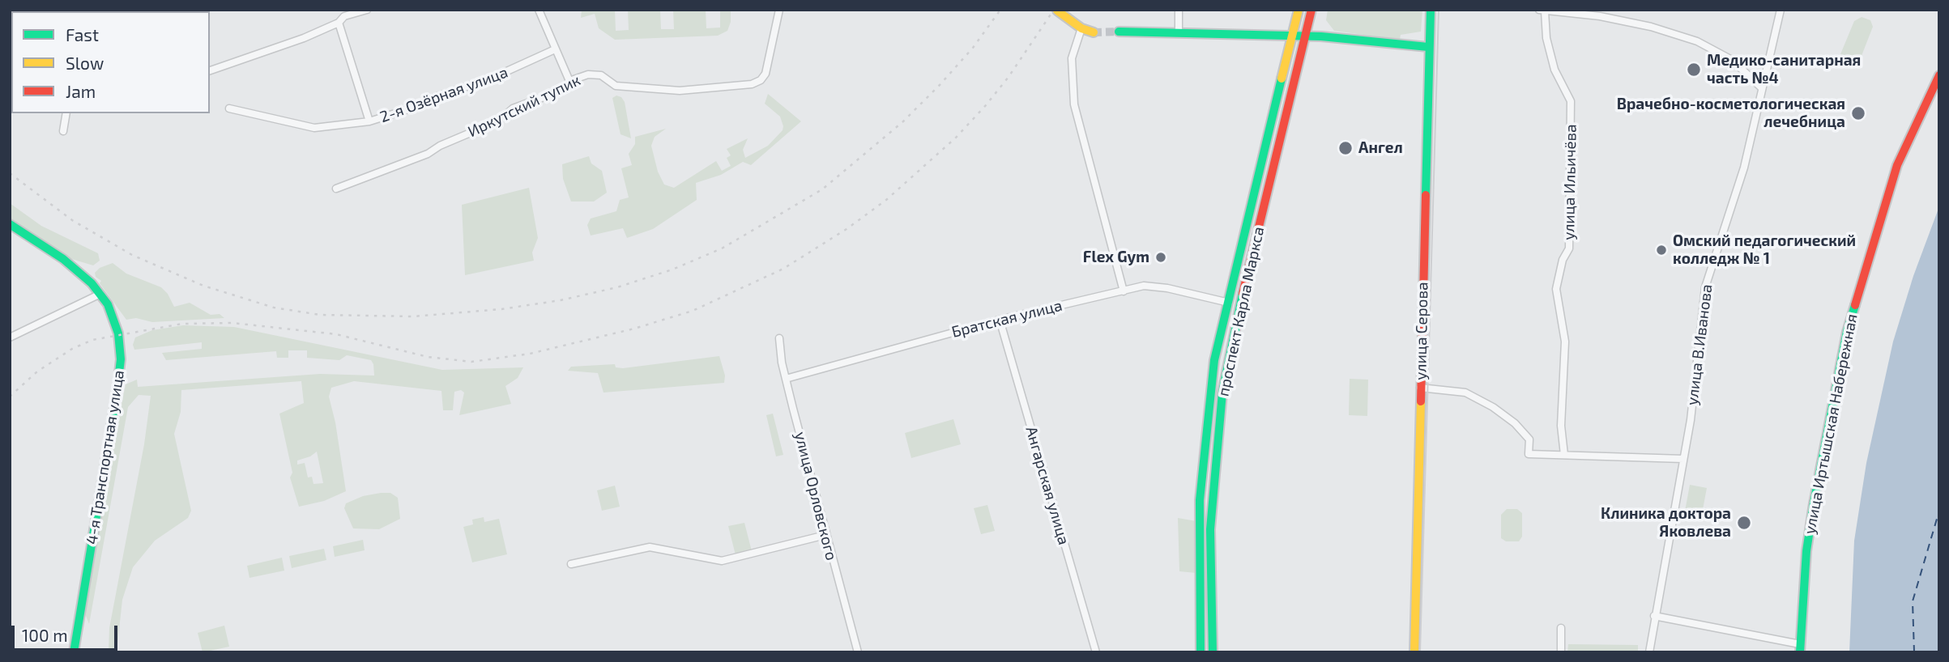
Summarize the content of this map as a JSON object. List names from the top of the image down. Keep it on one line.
{"streets":{"main road":["проспект Карла Маркса","улица Серова","улица Иртышская Набережная","4-я Транспортная улица"],"street":["2-я Озёрная улица","Иркутский тупик","улица Ильичёва","Братская улица","улица В.Иванова","Ангарская улица","улица Орловского"]},"crossings":[["проспект Карла Маркса","Братская улица"],["Братская улица","Ангарская улица"],["Братская улица","улица Орловского"]],"places":["Медико-санитарная часть №4","Врачебно-косметологическая лечебница","Ангел","Омский педагогический колледж № 1","Flex Gym","Клиника доктора Яковлева"],"legend":["Fast","Slow","Jam"],"scale_bar":"100 m"}
